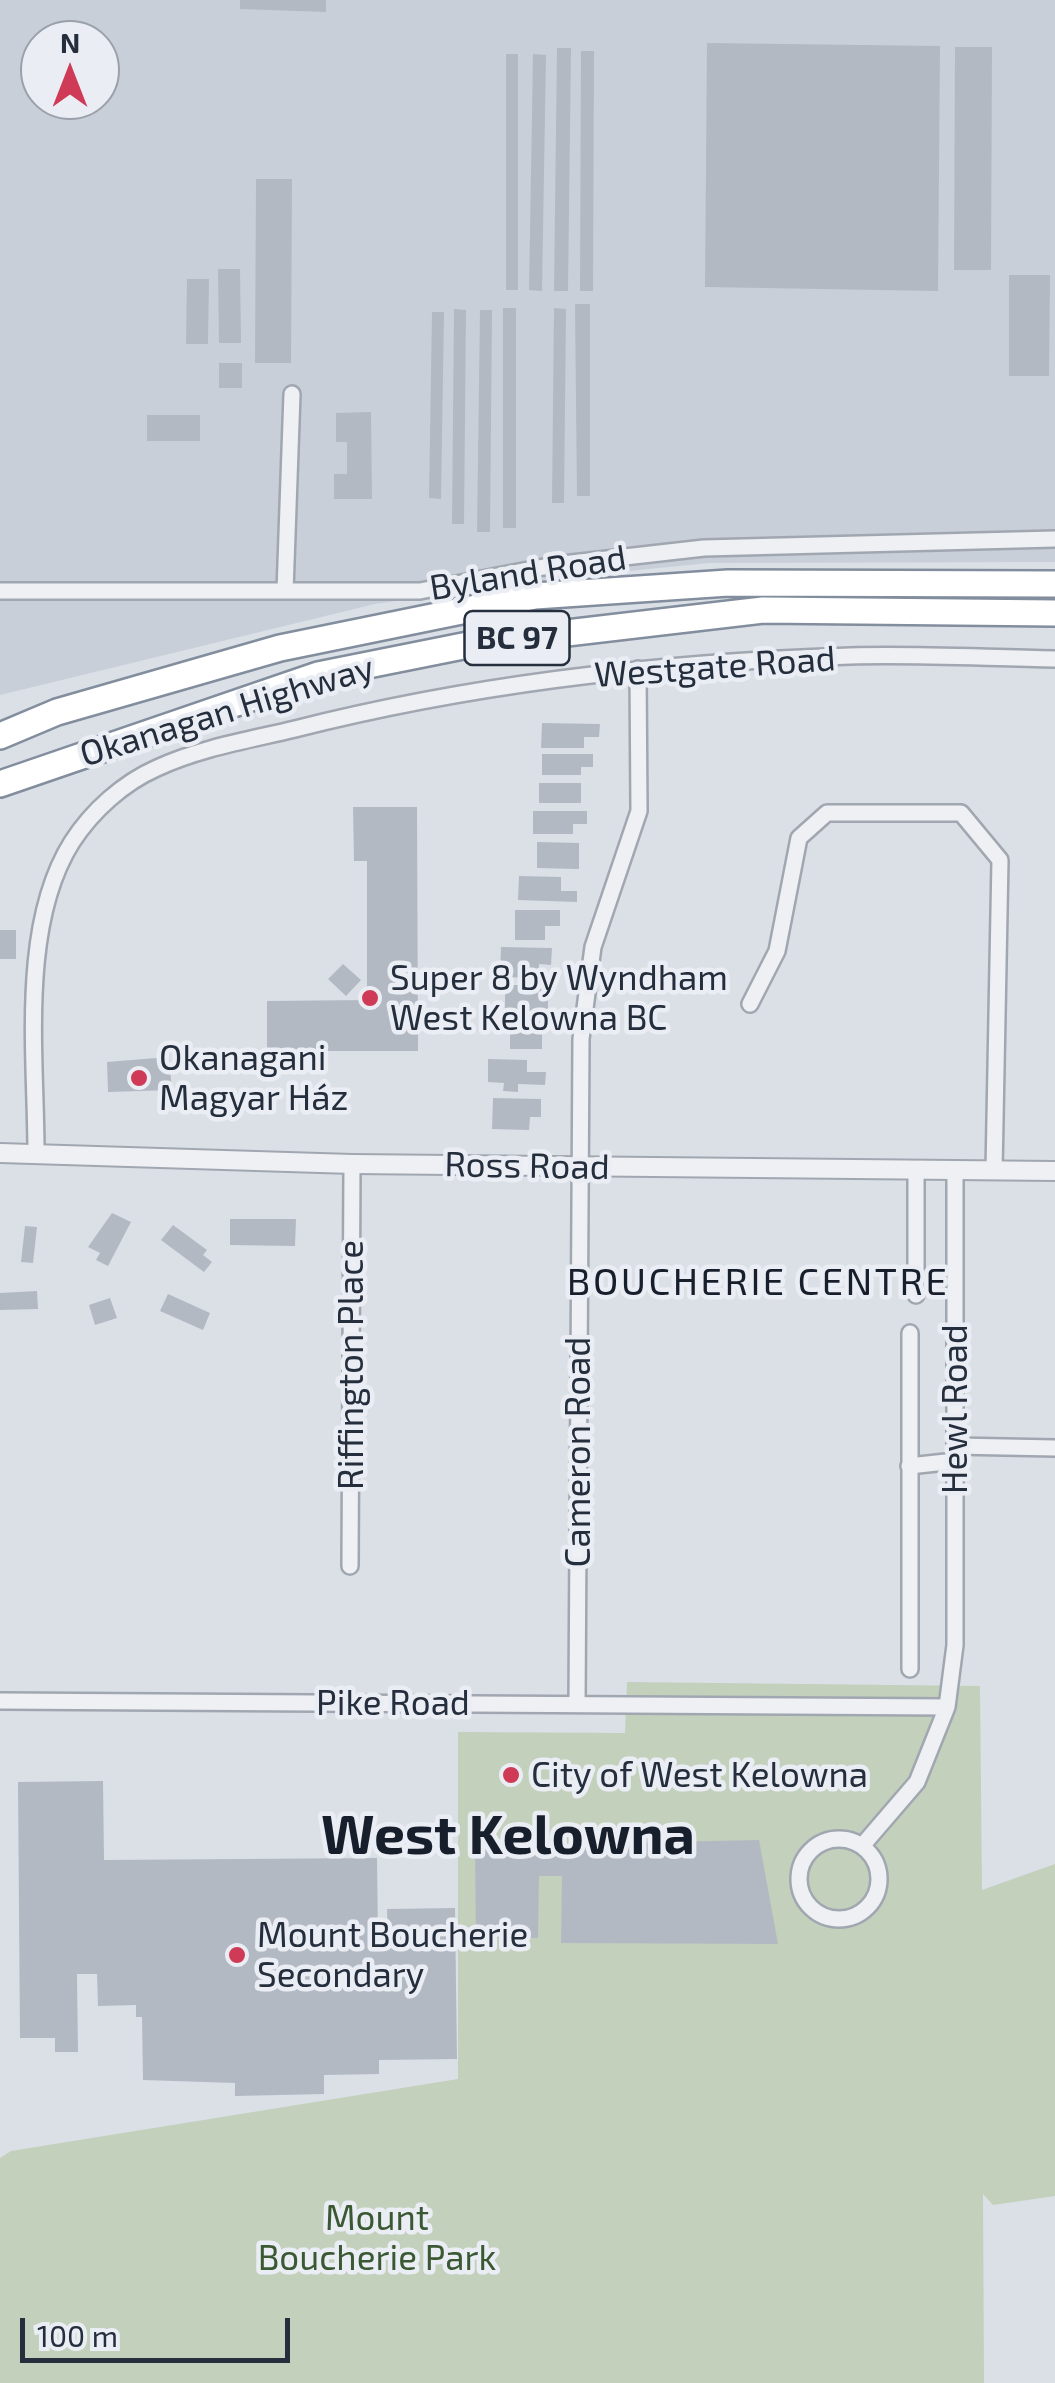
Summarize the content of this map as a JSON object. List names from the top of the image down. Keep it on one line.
{"streets":{"highway":["BC 97","Okanagan Highway"],"street":["Byland Road","Westgate Road","Ross Road","Riffington Place","Hewl Road","Cameron Road","Pike Road"]},"crossings":[["Westgate Road","Ross Road"],["Westgate Road","Cameron Road"],["Ross Road","Riffington Place"],["Ross Road","Hewl Road"],["Ross Road","Cameron Road"],["Hewl Road","Pike Road"],["Cameron Road","Pike Road"]],"districts":["BOUCHERIE CENTRE","West Kelowna"],"parks":["Mount Boucherie Park"],"places":["Super 8 by Wyndham West Kelowna BC","Okanagani Magyar Ház","City of West Kelowna","Mount Boucherie Secondary"],"scale_bar":"100 m","north":"top"}
